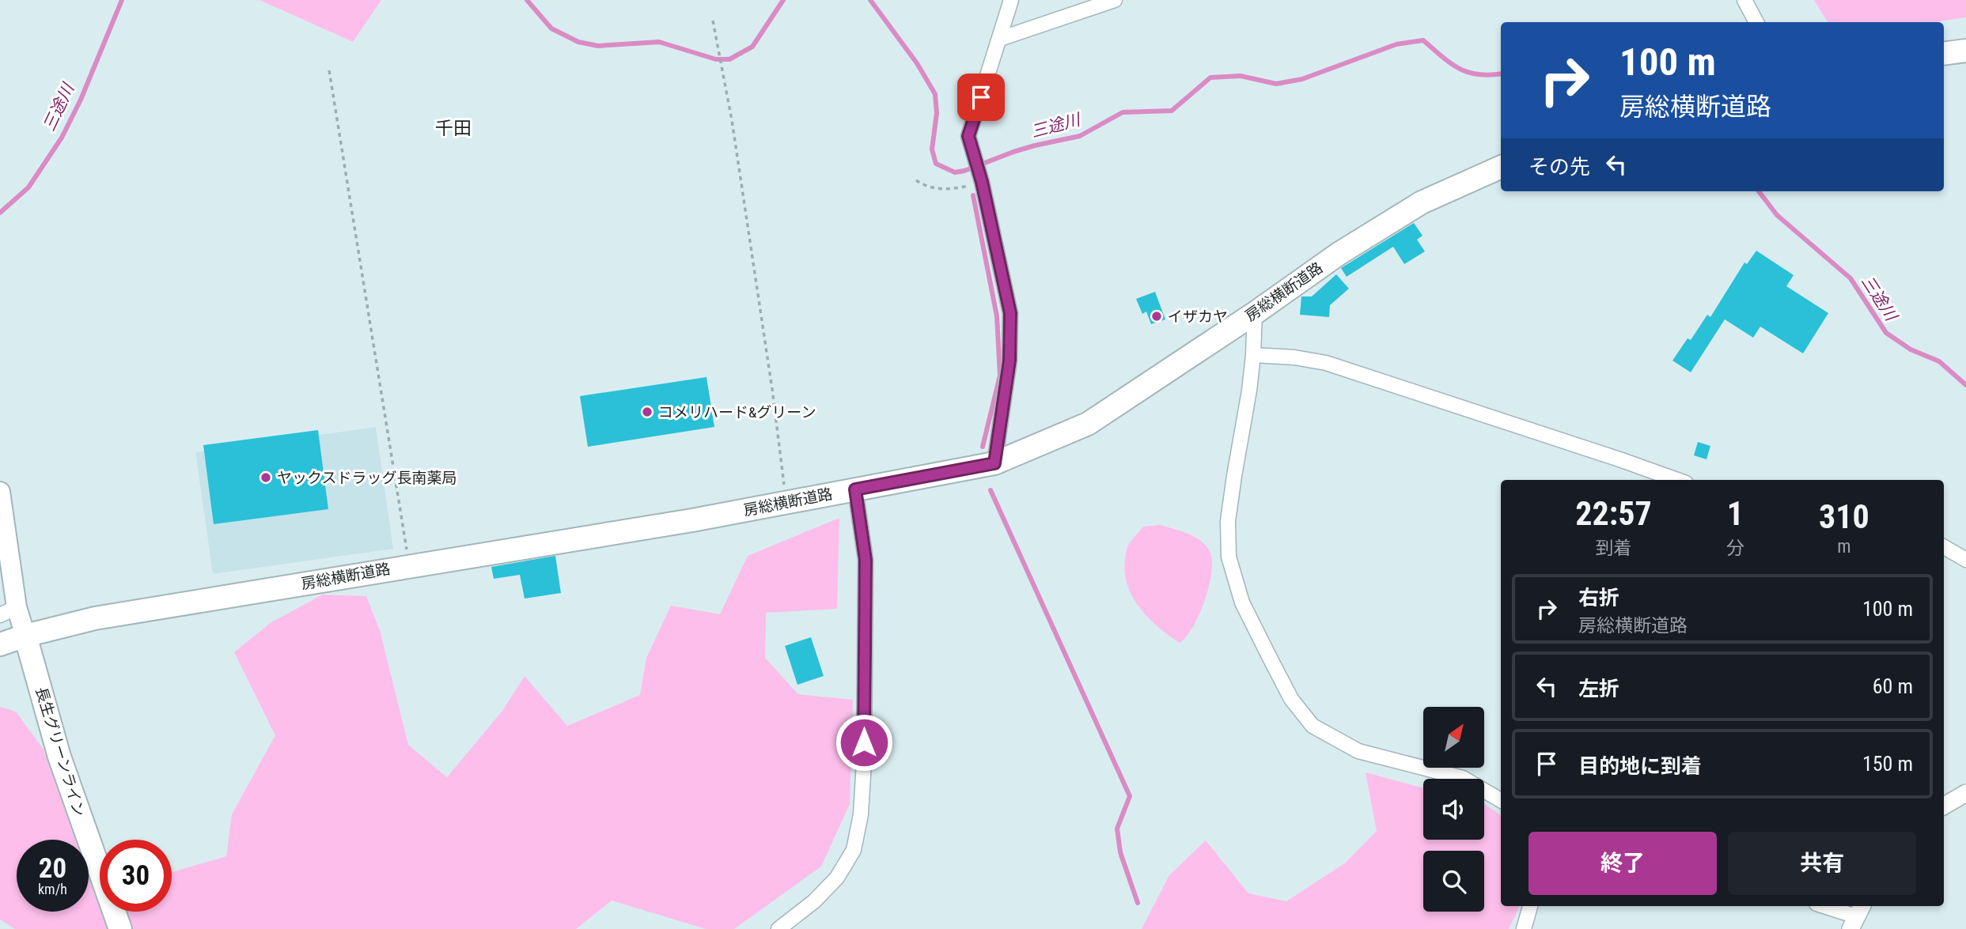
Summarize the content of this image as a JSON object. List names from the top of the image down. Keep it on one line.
{"streets":{"highway":["房総横断道路","長生グリーンライン"]},"crossings":[["房総横断道路","長生グリーンライン"]],"districts":["千田"],"water":["三途川"],"places":["イザカヤ","コメリハード&グリーン","ヤックスドラッグ長南薬局"],"north":"top right","page":{"turn":["100 m","房総横断道路"],"then":"その先","eta":["22:57","到着","1","分","310","m"],"list":[{"name":"右折","note":"房総横断道路","value":"100 m"},{"name":"左折","value":"60 m"},{"name":"目的地に到着","value":"150 m"}],"buttons":["終了","共有"],"speed":"20 km/h","limit":"30"}}
